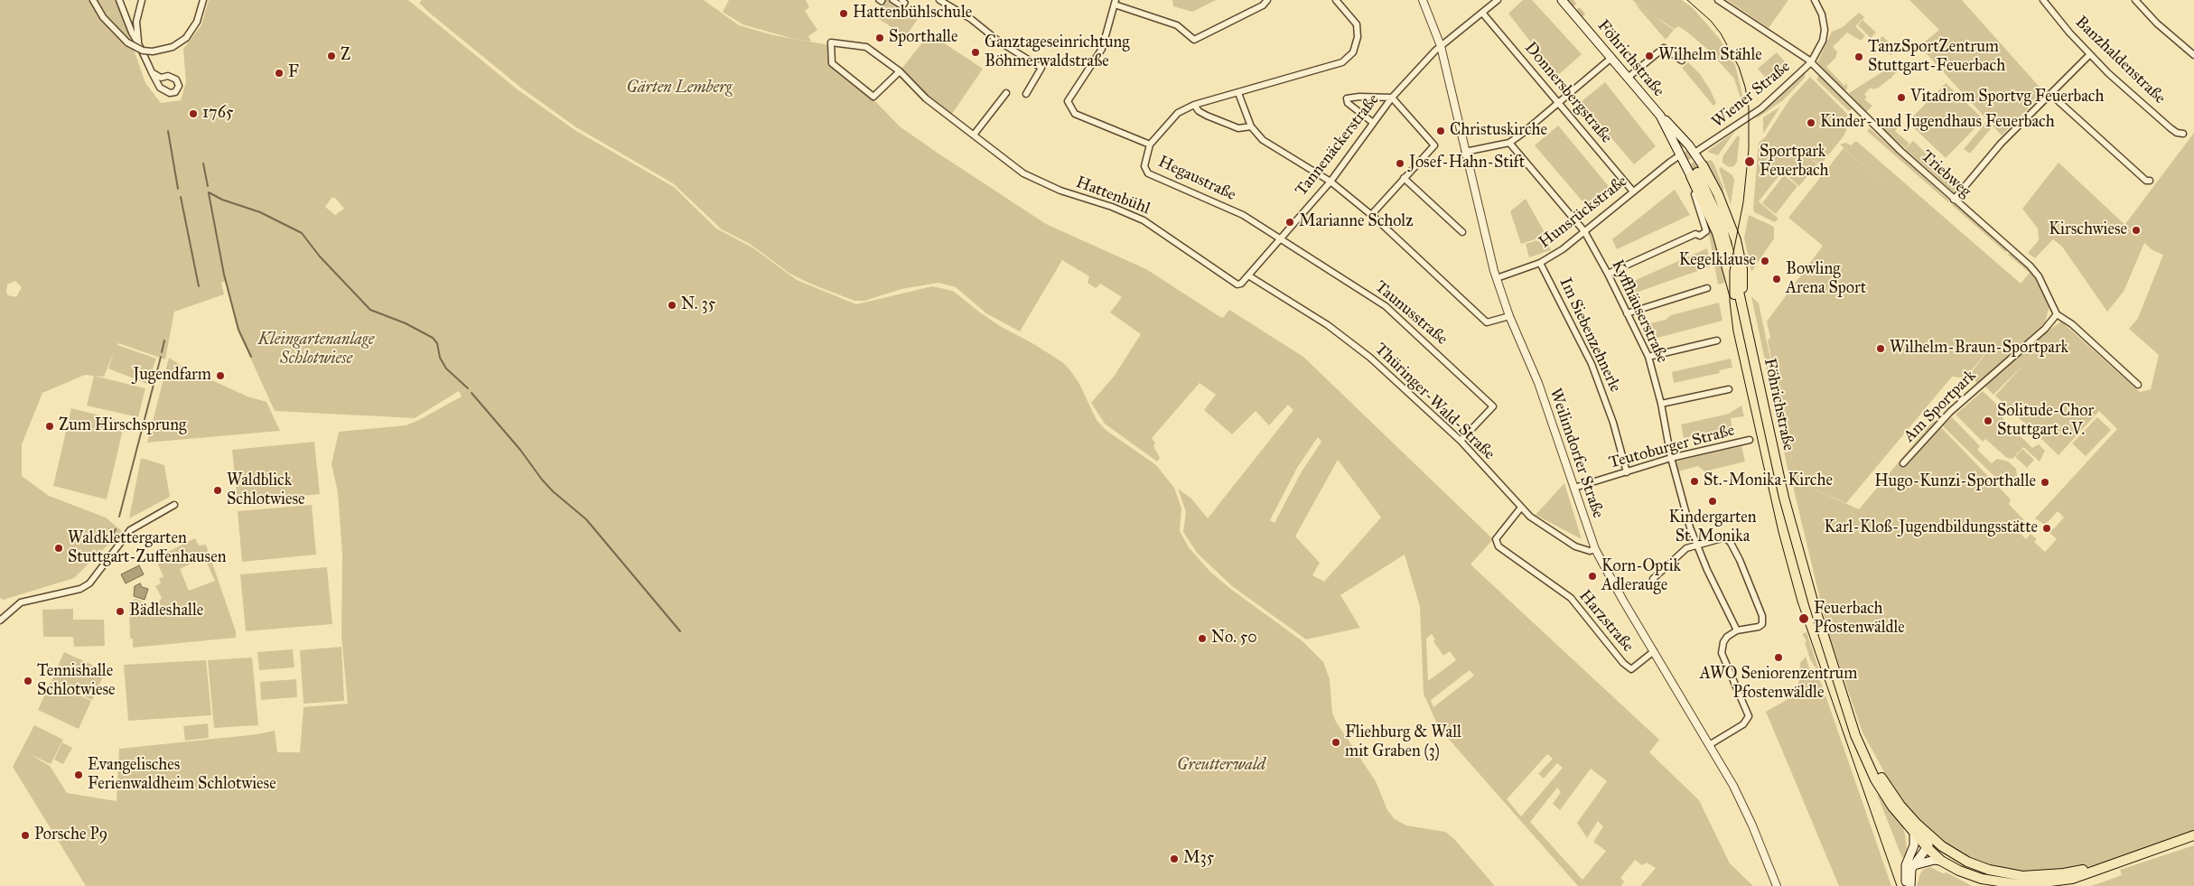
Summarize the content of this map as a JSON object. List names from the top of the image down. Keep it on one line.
{"streets":{"main road":["Föhrichstraße"],"street":["Banzhaldenstraße","Donnersbergstraße","Wiener Straße","Tannenäckerstraße","Triebweg","Hegaustraße","Hattenbühl","Hunsrückstraße","Kyffhäuserstraße","Taunusstraße","Im Siebenzehnerle","Thüringer-Wald-Straße","Am Sportpark","Teutoburger Straße","Weilimdorfer Straße","Harzstraße"]},"crossings":[["Föhrichstraße","Wiener Straße"],["Föhrichstraße","Hunsrückstraße"],["Donnersbergstraße","Tannenäckerstraße"],["Donnersbergstraße","Hunsrückstraße"],["Wiener Straße","Triebweg"],["Tannenäckerstraße","Hegaustraße"],["Tannenäckerstraße","Hattenbühl"],["Tannenäckerstraße","Taunusstraße"],["Tannenäckerstraße","Thüringer-Wald-Straße"],["Tannenäckerstraße","Weilimdorfer Straße"],["Triebweg","Am Sportpark"],["Hegaustraße","Taunusstraße"],["Hunsrückstraße","Kyffhäuserstraße"],["Hunsrückstraße","Im Siebenzehnerle"],["Hunsrückstraße","Weilimdorfer Straße"],["Kyffhäuserstraße","Teutoburger Straße"],["Taunusstraße","Thüringer-Wald-Straße"],["Im Siebenzehnerle","Teutoburger Straße"],["Thüringer-Wald-Straße","Weilimdorfer Straße"],["Thüringer-Wald-Straße","Harzstraße"],["Teutoburger Straße","Weilimdorfer Straße"],["Weilimdorfer Straße","Harzstraße"]],"parks":["Gärten Lemberg","Kleingartenanlage Schlotwiese","Greutterwald"],"places":["Hattenbühlschule","Sporthalle","Ganztageseinrichtung Böhmerwaldstraße","Z","Wilhelm Stähle","TanzSportZentrum Stuttgart-Feuerbach","F","Vitadrom Sportvg Feuerbach","1765","Kinder- und Jugendhaus Feuerbach","Christuskirche","Sportpark Feuerbach","Josef-Hahn-Stift","Marianne Scholz","Kirschwiese","Kegelklause","Bowling Arena Sport","N. 35","Wilhelm-Braun-Sportpark","Jugendfarm","Solitude-Chor Stuttgart e.V.","Zum Hirschsprung","St.-Monika-Kirche","Hugo-Kunzi-Sporthalle","Waldblick Schlotwiese","Kindergarten St. Monika","Karl-Kloß-Jugendbildungsstätte","Waldklettergarten Stuttgart-Zuffenhausen","Korn-Optik Adlerauge","Bädleshalle","Feuerbach Pfostenwäldle","No. 50","AWO Seniorenzentrum Pfostenwäldle","Tennishalle Schlotwiese","Fliehburg & Wall mit Graben (3)","Evangelisches Ferienwaldheim Schlotwiese","Porsche P9","M35"]}
